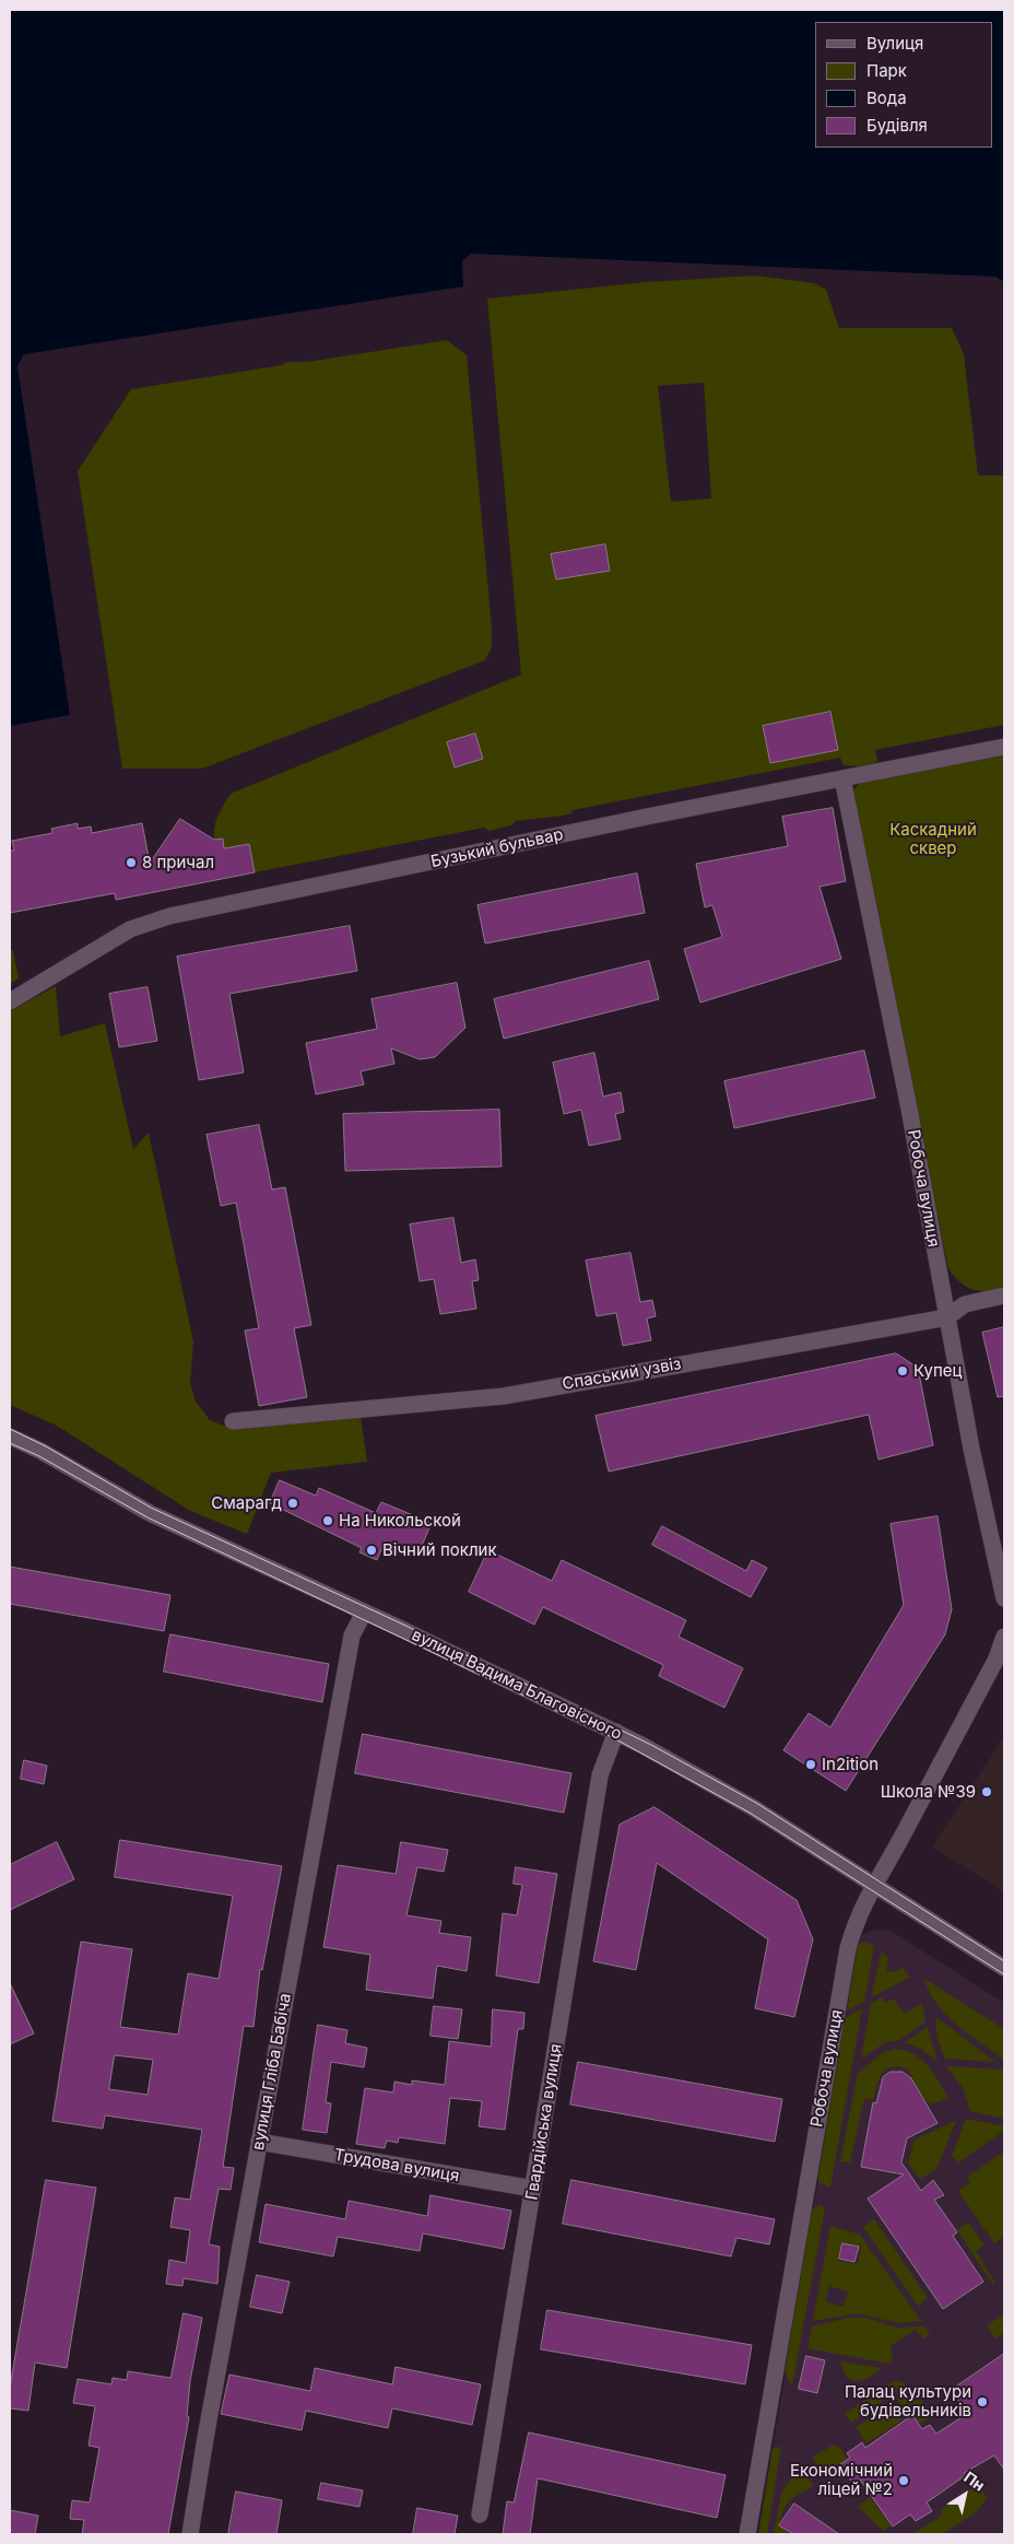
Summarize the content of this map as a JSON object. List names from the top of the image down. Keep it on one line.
{"streets":{"street":["Бузький бульвар","Робоча вулиця","Спаський узвіз","вулиця Вадима Благовісного","вулиця Гліба Бабіча","Гвардійська вулиця","Трудова вулиця"]},"crossings":[["Бузький бульвар","Робоча вулиця"],["Робоча вулиця","Спаський узвіз"],["Робоча вулиця","вулиця Вадима Благовісного"],["вулиця Вадима Благовісного","вулиця Гліба Бабіча"],["вулиця Вадима Благовісного","Гвардійська вулиця"],["вулиця Гліба Бабіча","Трудова вулиця"],["Гвардійська вулиця","Трудова вулиця"]],"parks":["Каскадний сквер"],"places":["8 причал","Купец","Смарагд","На Никольской","Вічний поклик","In2ition","Школа №39","Палац культури будівельників","Економічний ліцей №2"],"legend":["Вулиця","Парк","Вода","Будівля"],"north":"top right"}
